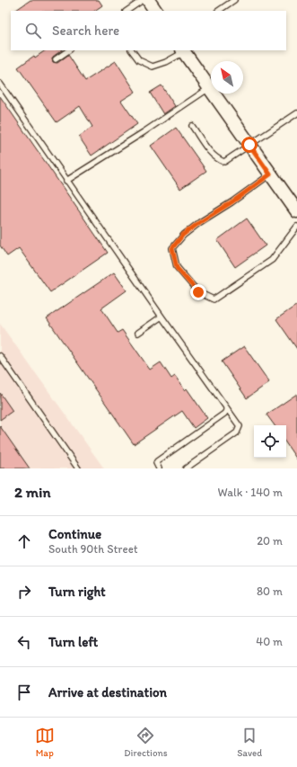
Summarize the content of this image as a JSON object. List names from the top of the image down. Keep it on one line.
{"north":"top left","page":{"search":"Search here","heading":["2 min","Walk · 140 m"],"list":[["Continue","South 90th Street","20 m"],["Turn right","80 m"],["Turn left","40 m"],"Arrive at destination"],"nav":["Map","Directions","Saved"]}}
